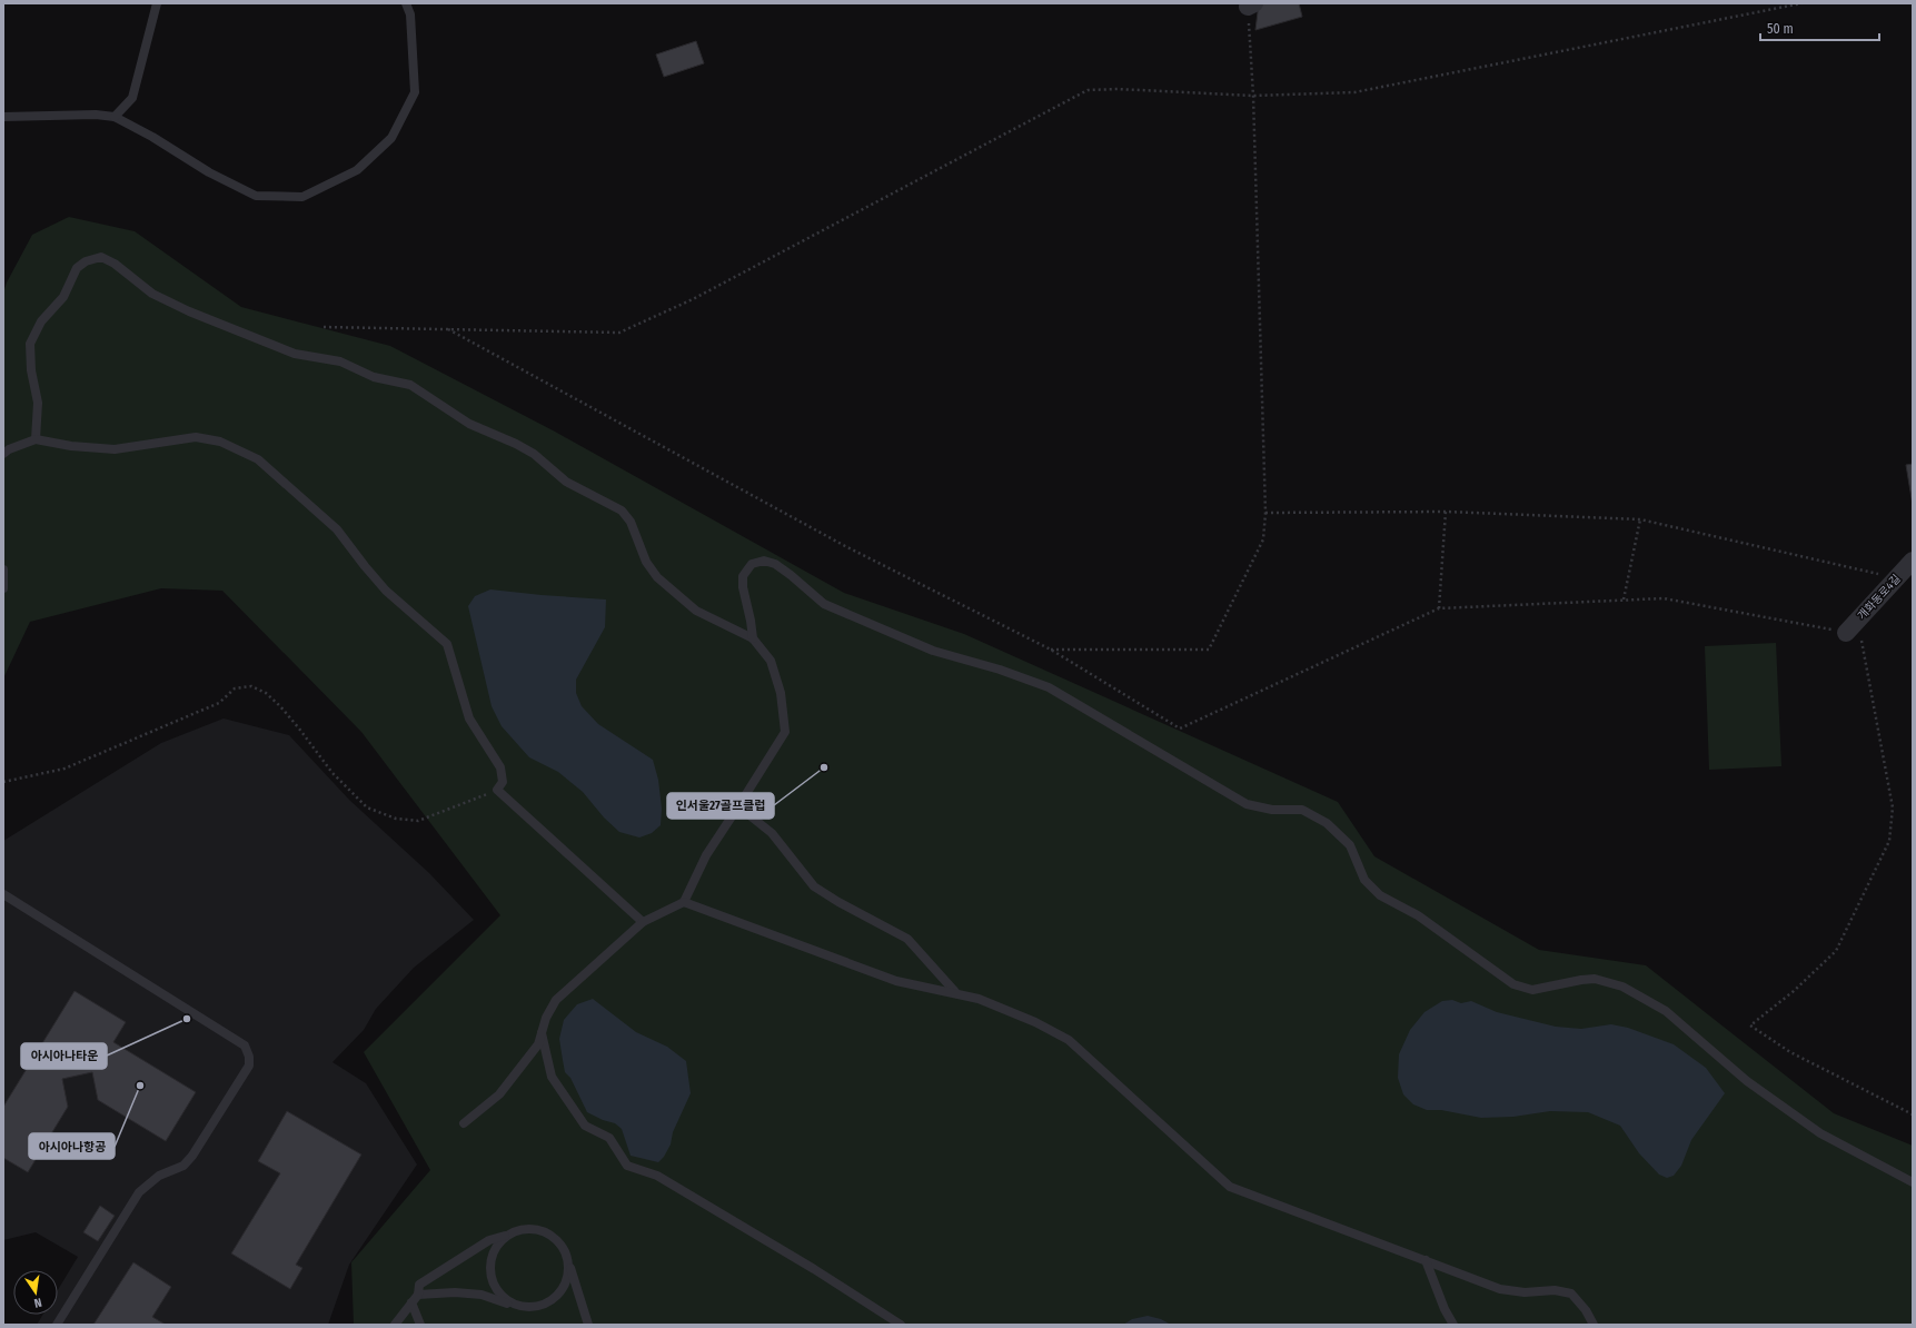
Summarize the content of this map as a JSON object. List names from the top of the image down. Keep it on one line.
{"streets":{"street":["개화동로4길"]},"places":["인서울27골프클럽","아시아나타운","아시아나항공"],"scale_bar":"50 m","north":"bottom"}
